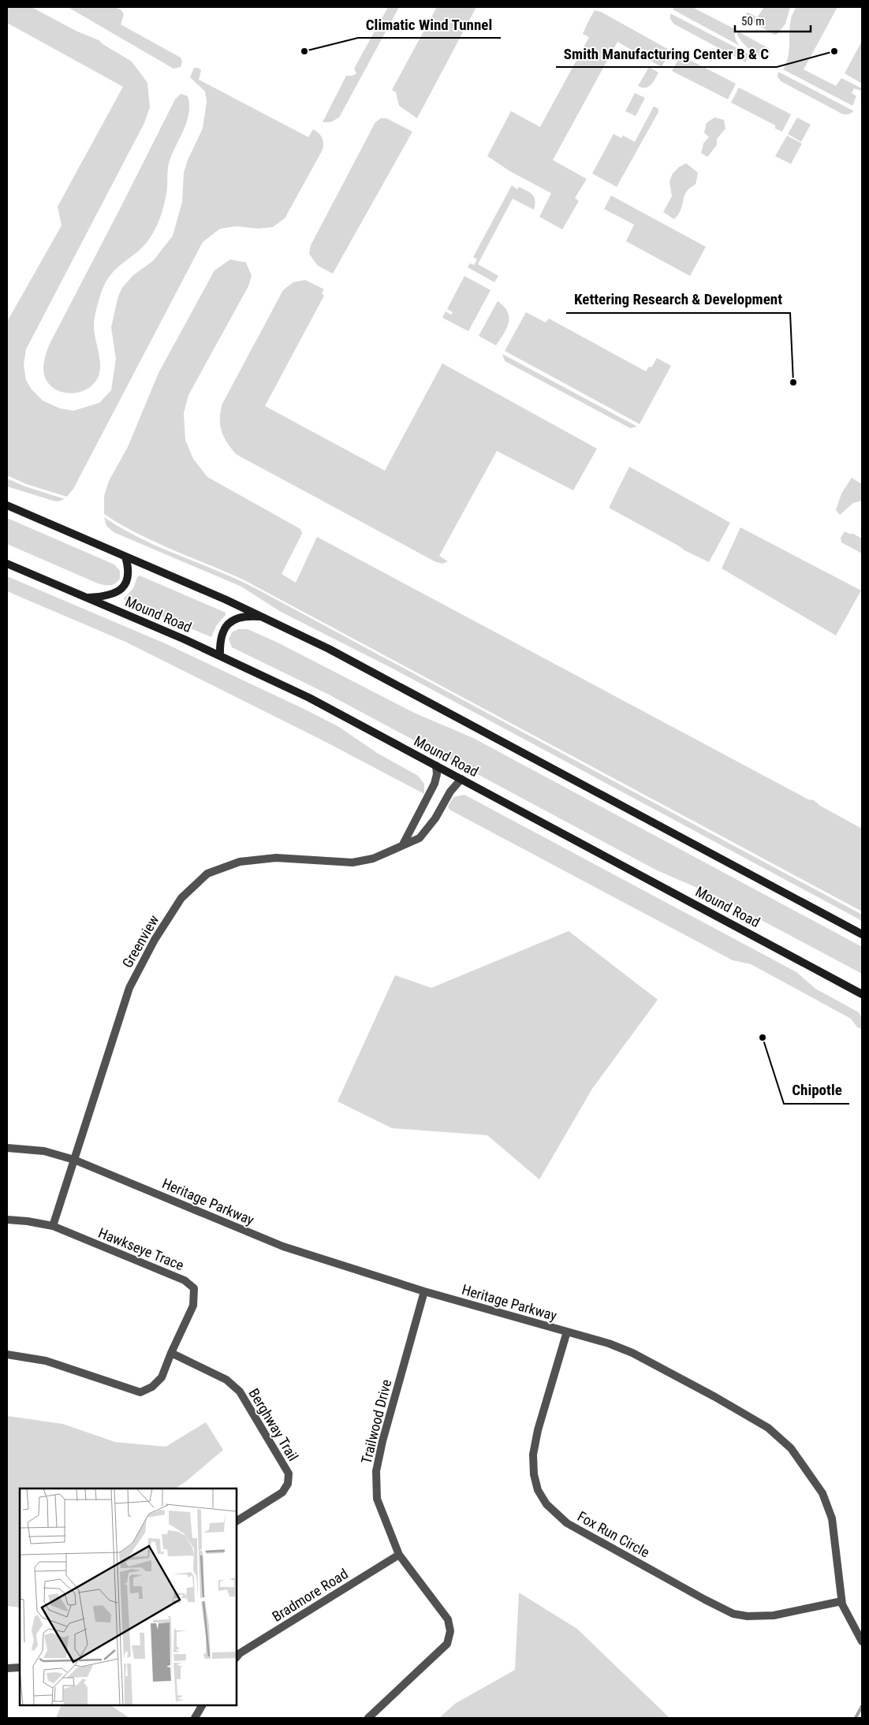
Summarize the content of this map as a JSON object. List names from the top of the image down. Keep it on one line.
{"streets":{"main road":["Mound Road"],"street":["Greenview","Heritage Parkway","Hawkseye Trace","Trailwood Drive","Berghway Trail","Fox Run Circle","Bradmore Road"]},"crossings":[["Mound Road","Greenview"],["Greenview","Heritage Parkway"],["Greenview","Hawkseye Trace"],["Heritage Parkway","Trailwood Drive"],["Heritage Parkway","Fox Run Circle"],["Hawkseye Trace","Berghway Trail"],["Trailwood Drive","Bradmore Road"]],"places":["Climatic Wind Tunnel","Smith Manufacturing Center B & C","Kettering Research & Development","Chipotle"],"scale_bar":"50 m"}
